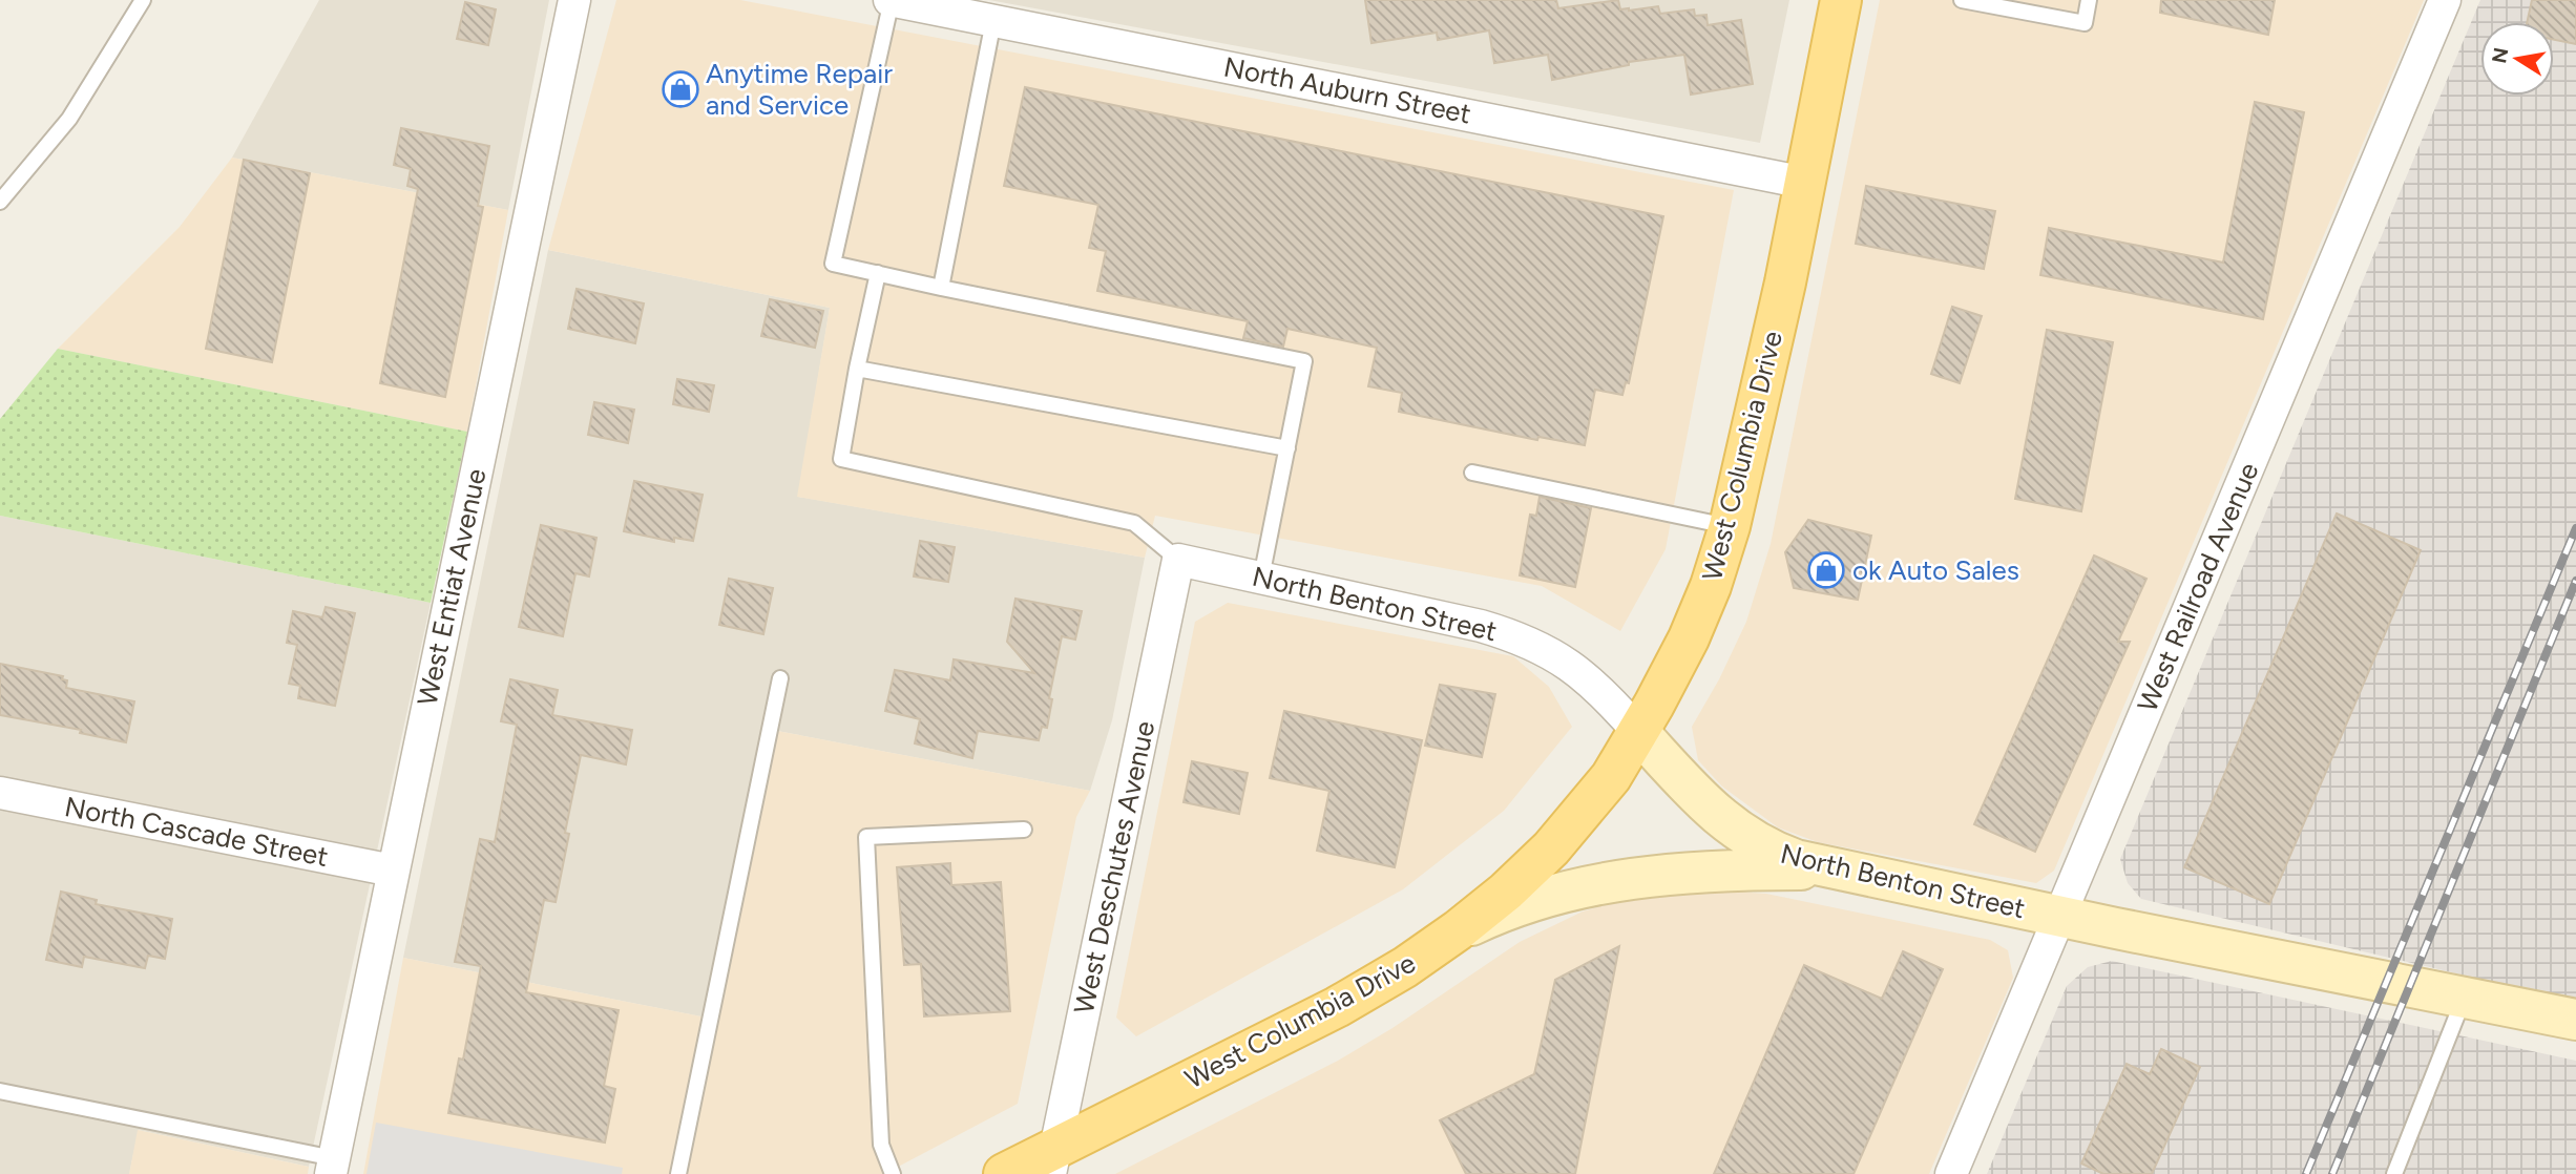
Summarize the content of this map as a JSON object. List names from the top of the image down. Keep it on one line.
{"streets":{"main road":["West Columbia Drive"],"street":["North Auburn Street","West Entiat Avenue","West Railroad Avenue","North Benton Street","North Cascade Street","West Deschutes Avenue"]},"crossings":[["North Auburn Street","West Columbia Drive"],["West Columbia Drive","North Benton Street"],["West Columbia Drive","West Deschutes Avenue"],["West Entiat Avenue","North Cascade Street"],["West Railroad Avenue","North Benton Street"],["North Benton Street","West Deschutes Avenue"]],"places":{"shop":["Anytime Repair and Service","ok Auto Sales"]},"north":"left"}
